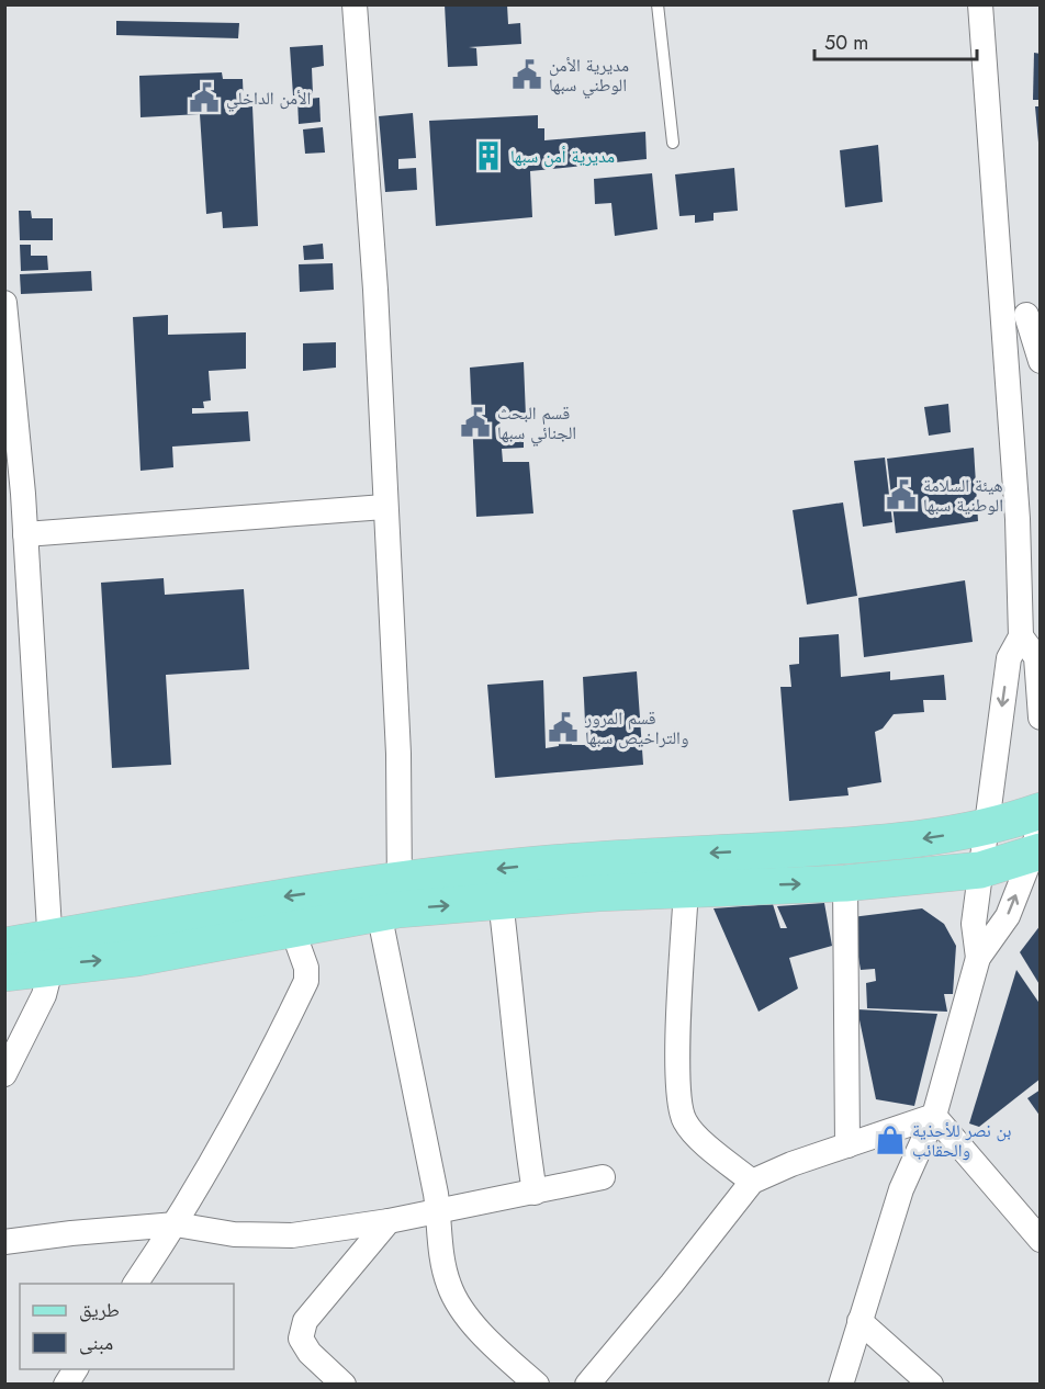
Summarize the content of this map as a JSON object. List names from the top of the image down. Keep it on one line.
{"places":{"public building":["مديرية الأمن الوطني سبها","الأمن الداخلي","قسم البحث الجنائي سبها","هيئة السلامة الوطنية سبها","قسم المرور والتراخيص سبها"],"building":["مديرية أمن سبها"],"shop":["بن نصر للأحذية والحقائب"]},"legend":["طريق","مبنى"],"scale_bar":"50 m"}
